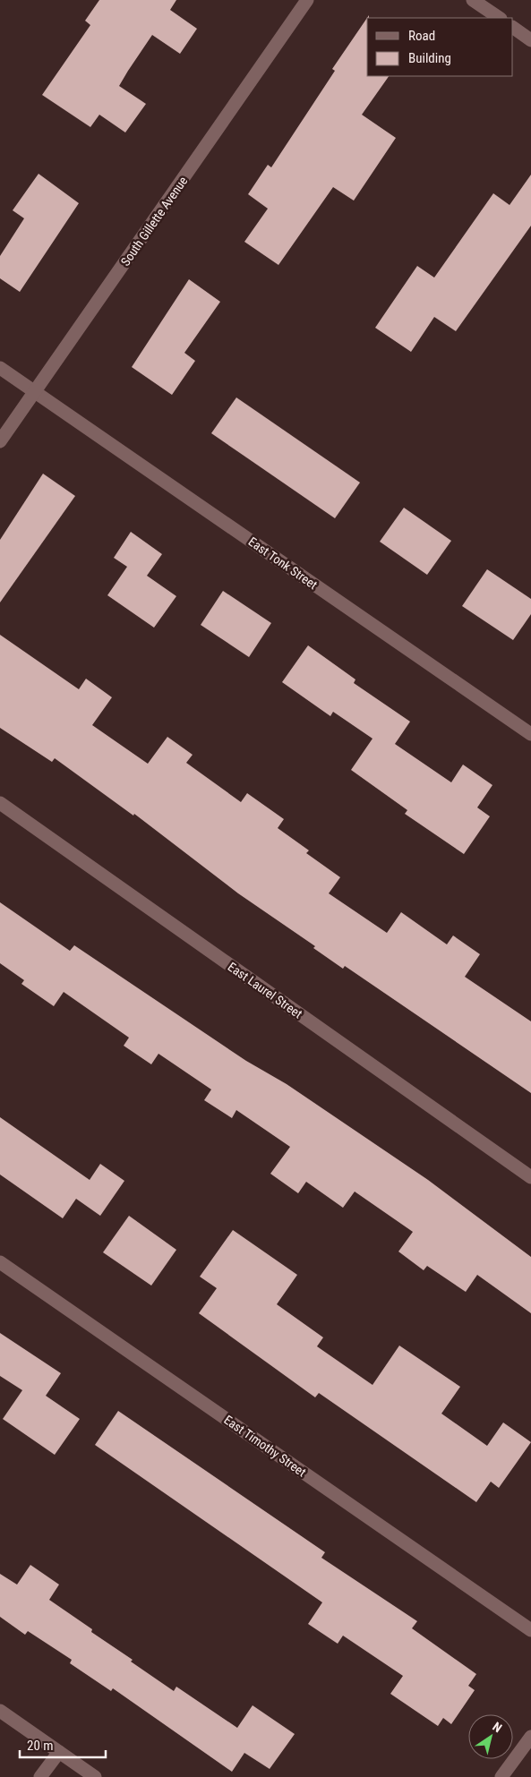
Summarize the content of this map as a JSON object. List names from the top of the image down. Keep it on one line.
{"streets":{"street":["South Gillette Avenue","East Tonk Street","East Laurel Street","East Timothy Street"]},"crossings":[["South Gillette Avenue","East Tonk Street"]],"legend":["Road","Building"],"scale_bar":"20 m","north":"top right"}
